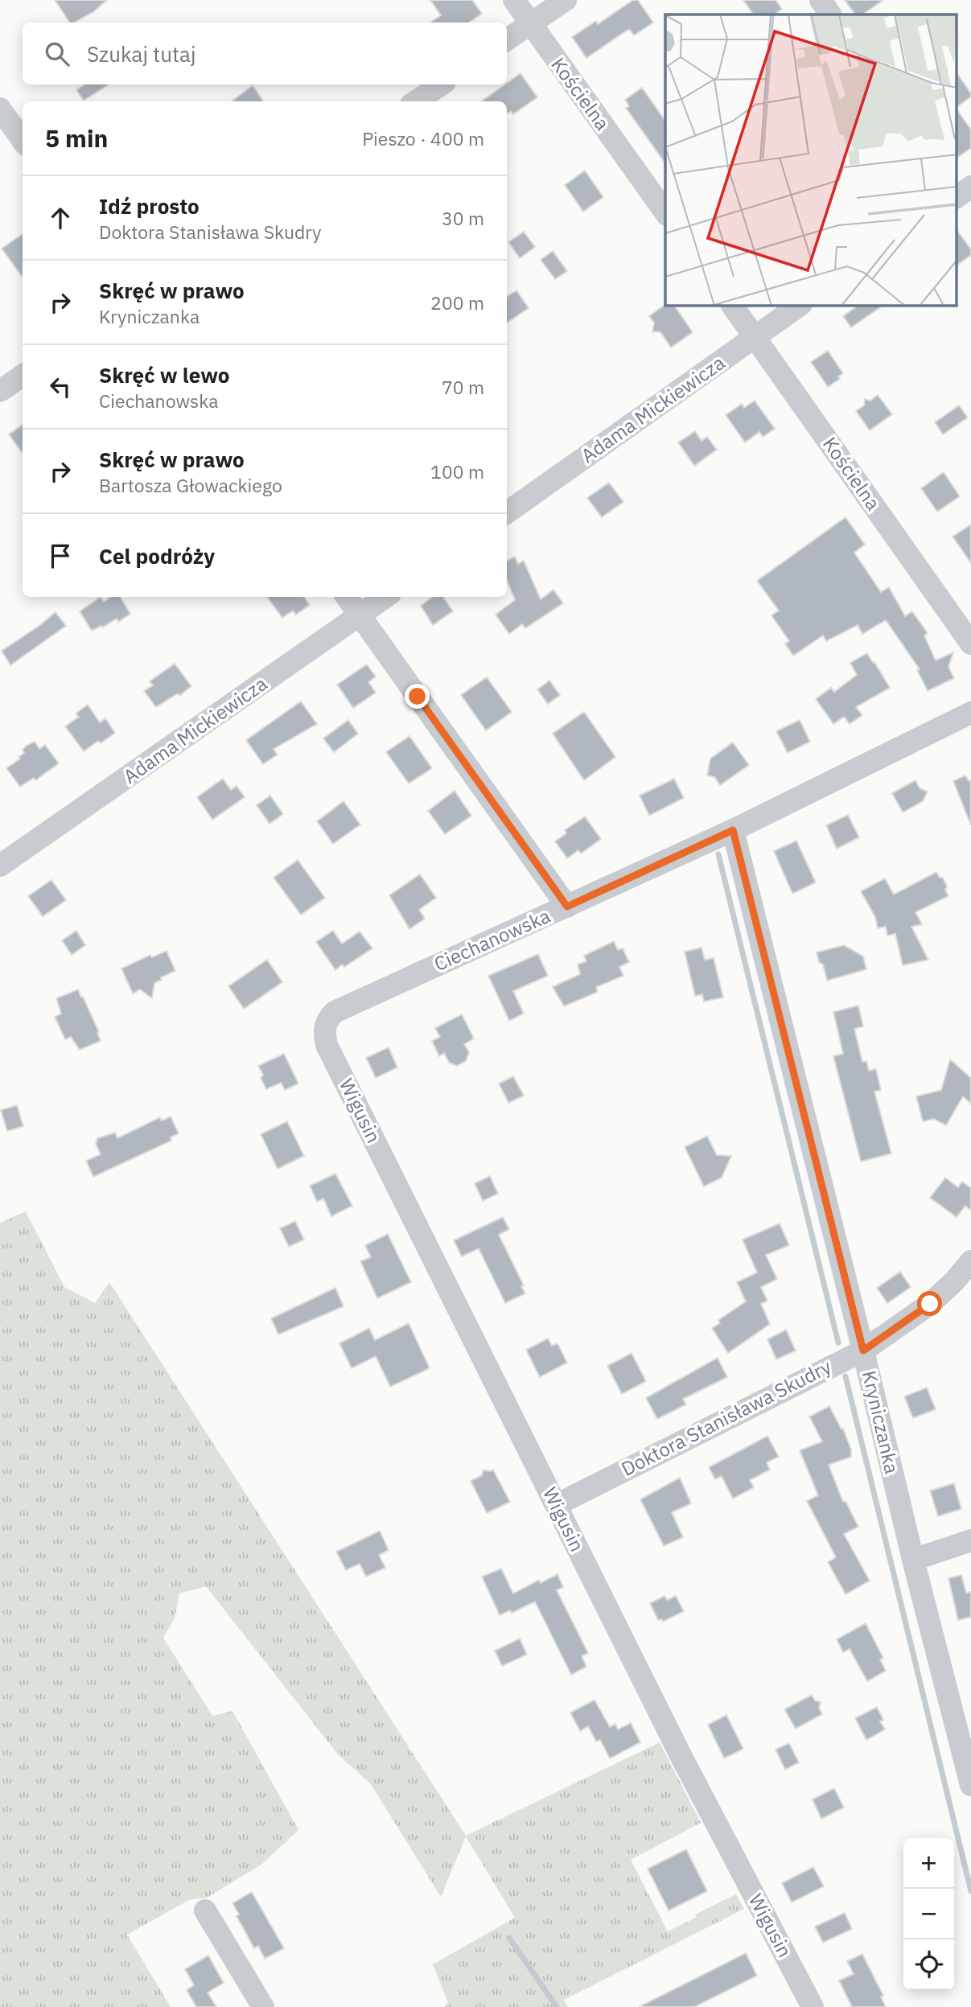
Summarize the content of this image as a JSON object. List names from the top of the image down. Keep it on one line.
{"streets":{"street":["Kościelna","Adama Mickiewicza","Ciechanowska","Wigusin","Doktora Stanisława Skudry","Kryniczanka"]},"crossings":[["Kościelna","Adama Mickiewicza"],["Ciechanowska","Wigusin"],["Ciechanowska","Kryniczanka"],["Wigusin","Doktora Stanisława Skudry"],["Doktora Stanisława Skudry","Kryniczanka"]],"page":{"search":"Szukaj tutaj","heading":["5 min","Pieszo · 400 m"],"list":[["Idź prosto","Doktora Stanisława Skudry","30 m"],["Skręć w prawo","Kryniczanka","200 m"],["Skręć w lewo","Ciechanowska","70 m"],["Skręć w prawo","Bartosza Głowackiego","100 m"],"Cel podróży"],"map_buttons":["+","−"]}}
